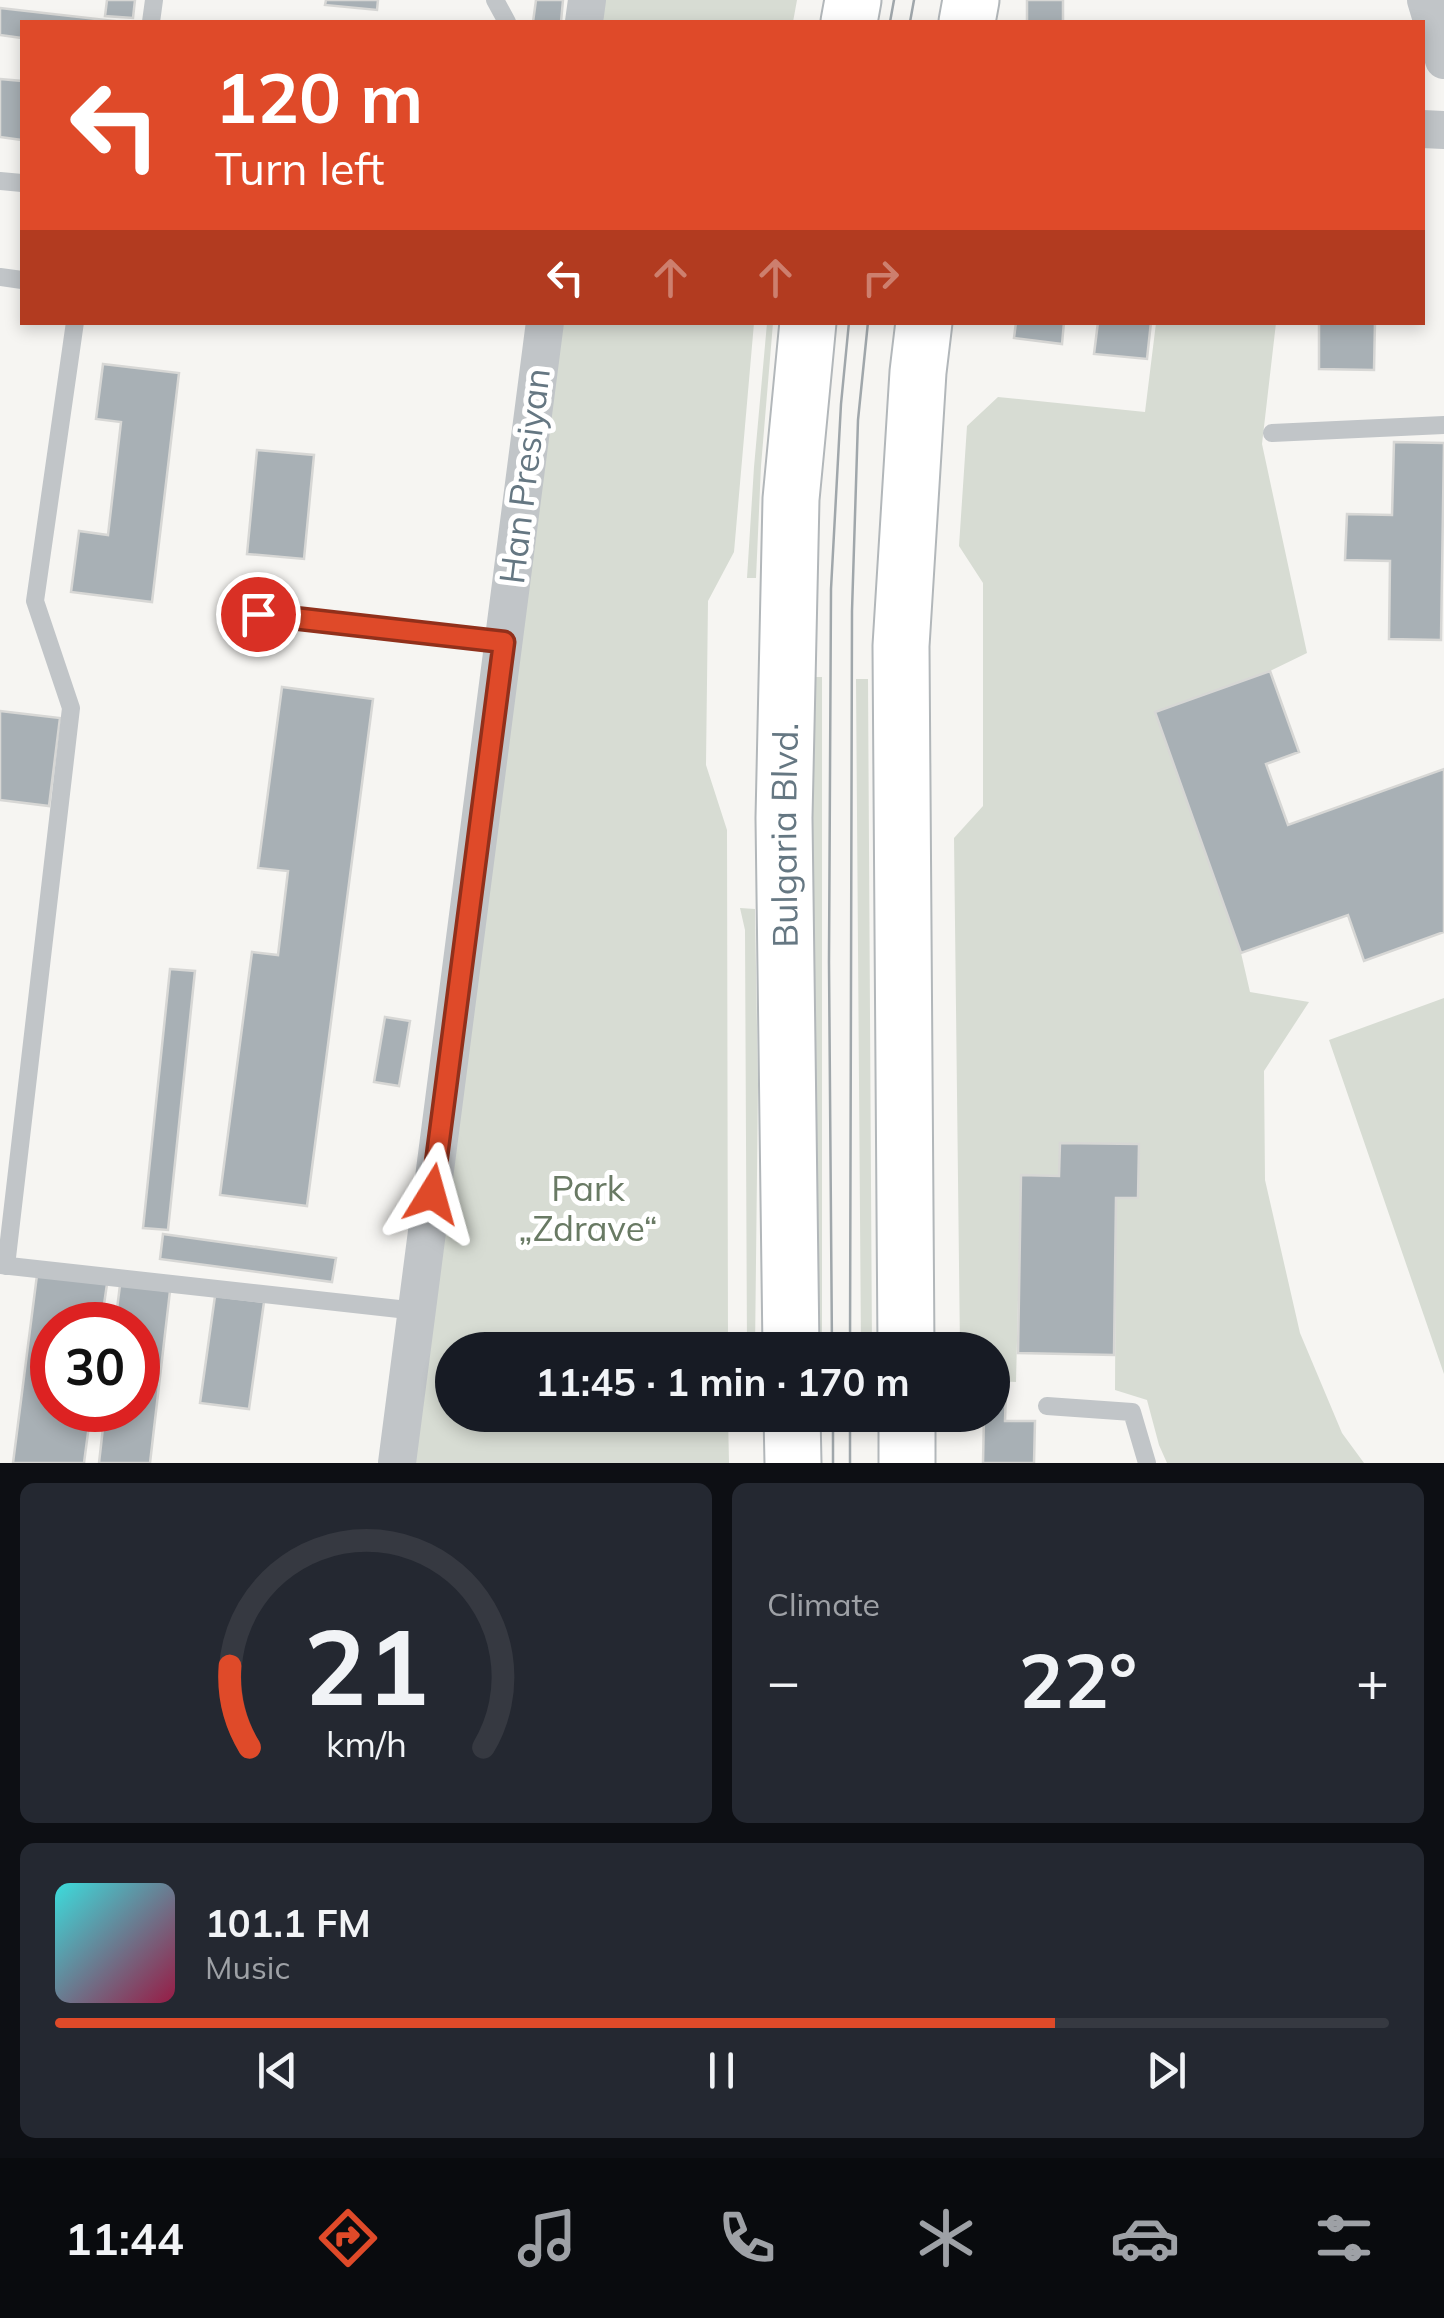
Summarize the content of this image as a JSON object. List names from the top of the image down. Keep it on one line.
{"streets":{"main road":["Bulgaria Blvd."],"street":["Han Presiyan"]},"parks":["Park „Zdrave“"],"page":{"turn":["120 m","Turn left"],"limit":"30","trip":"11:45 · 1 min · 170 m","tile":"Climate","heat":["−","22°","+"],"song":["101.1 FM","Music"],"tabs":"11:44","gauge":["21","km/h"]}}
